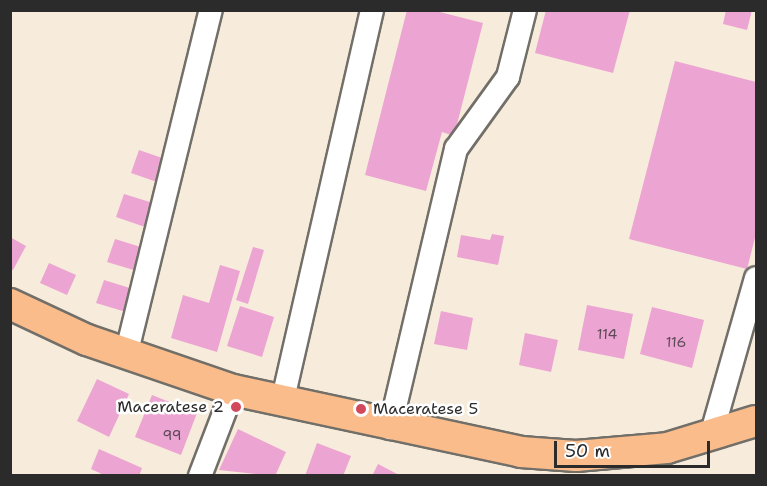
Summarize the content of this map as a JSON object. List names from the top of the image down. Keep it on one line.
{"places":["Maceratese 2","Maceratese 5"],"house_numbers":["114","116","99"],"scale_bar":"50 m"}
